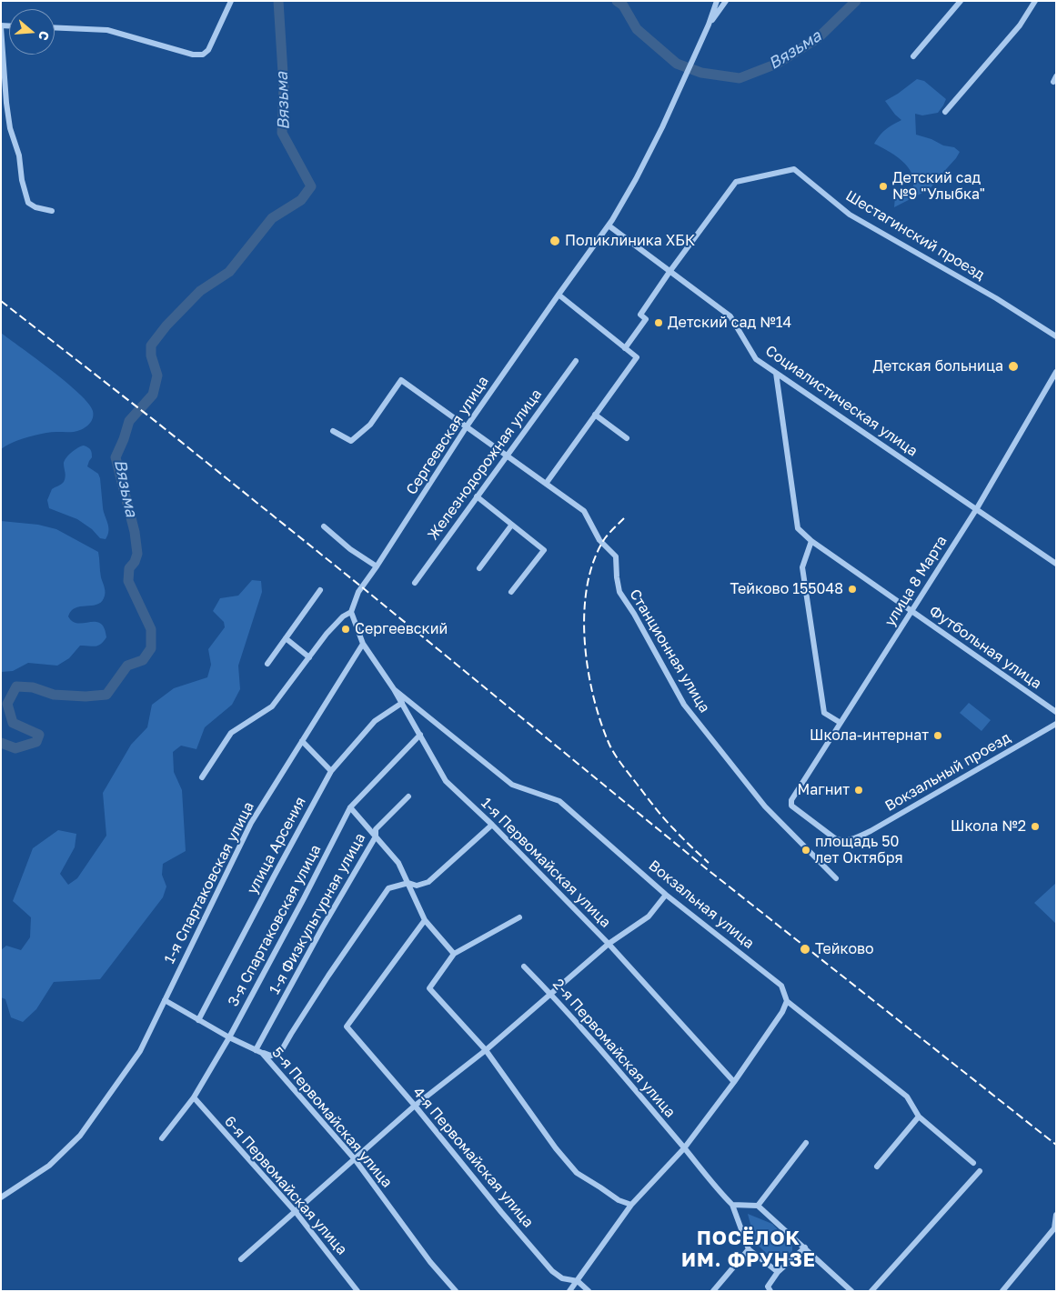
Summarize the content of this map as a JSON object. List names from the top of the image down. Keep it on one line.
{"streets":{"street":["Шестагинский проезд","Социалистическая улица","Сергеевская улица","Железнодорожная улица","улица 8 Марта","Футбольная улица","Станционная улица","Вокзальный проезд","улица Арсения","1-я Первомайская улица","1-я Спартаковская улица","Вокзальная улица","1-я Физкультурная улица","3-я Спартаковская улица","2-я Первомайская улица","5-я Первомайская улица","4-я Первомайская улица","6-я Первомайская улица"]},"crossings":[["Шестагинский проезд","Социалистическая улица"],["Социалистическая улица","Сергеевская улица"],["Социалистическая улица","улица 8 Марта"],["Социалистическая улица","Футбольная улица"],["Сергеевская улица","Станционная улица"],["Железнодорожная улица","Станционная улица"],["улица 8 Марта","Футбольная улица"],["улица 8 Марта","Вокзальный проезд"],["улица Арсения","1-я Первомайская улица"],["улица Арсения","5-я Первомайская улица"],["1-я Первомайская улица","1-я Спартаковская улица"],["1-я Первомайская улица","Вокзальная улица"],["1-я Первомайская улица","3-я Спартаковская улица"],["1-я Спартаковская улица","5-я Первомайская улица"],["1-я Физкультурная улица","5-я Первомайская улица"],["3-я Спартаковская улица","5-я Первомайская улица"],["3-я Спартаковская улица","6-я Первомайская улица"]],"districts":["ПОСЁЛОК ИМ. ФРУНЗЕ"],"water":["Вязьма"],"places":["Детский сад №9 \"Улыбка\"","Поликлиника ХБК","Детский сад №14","Детская больница","Тейково 155048","Сергеевский","Школа-интернат","Магнит","Школа №2","площадь 50 лет Октября","Тейково"],"north":"right"}
